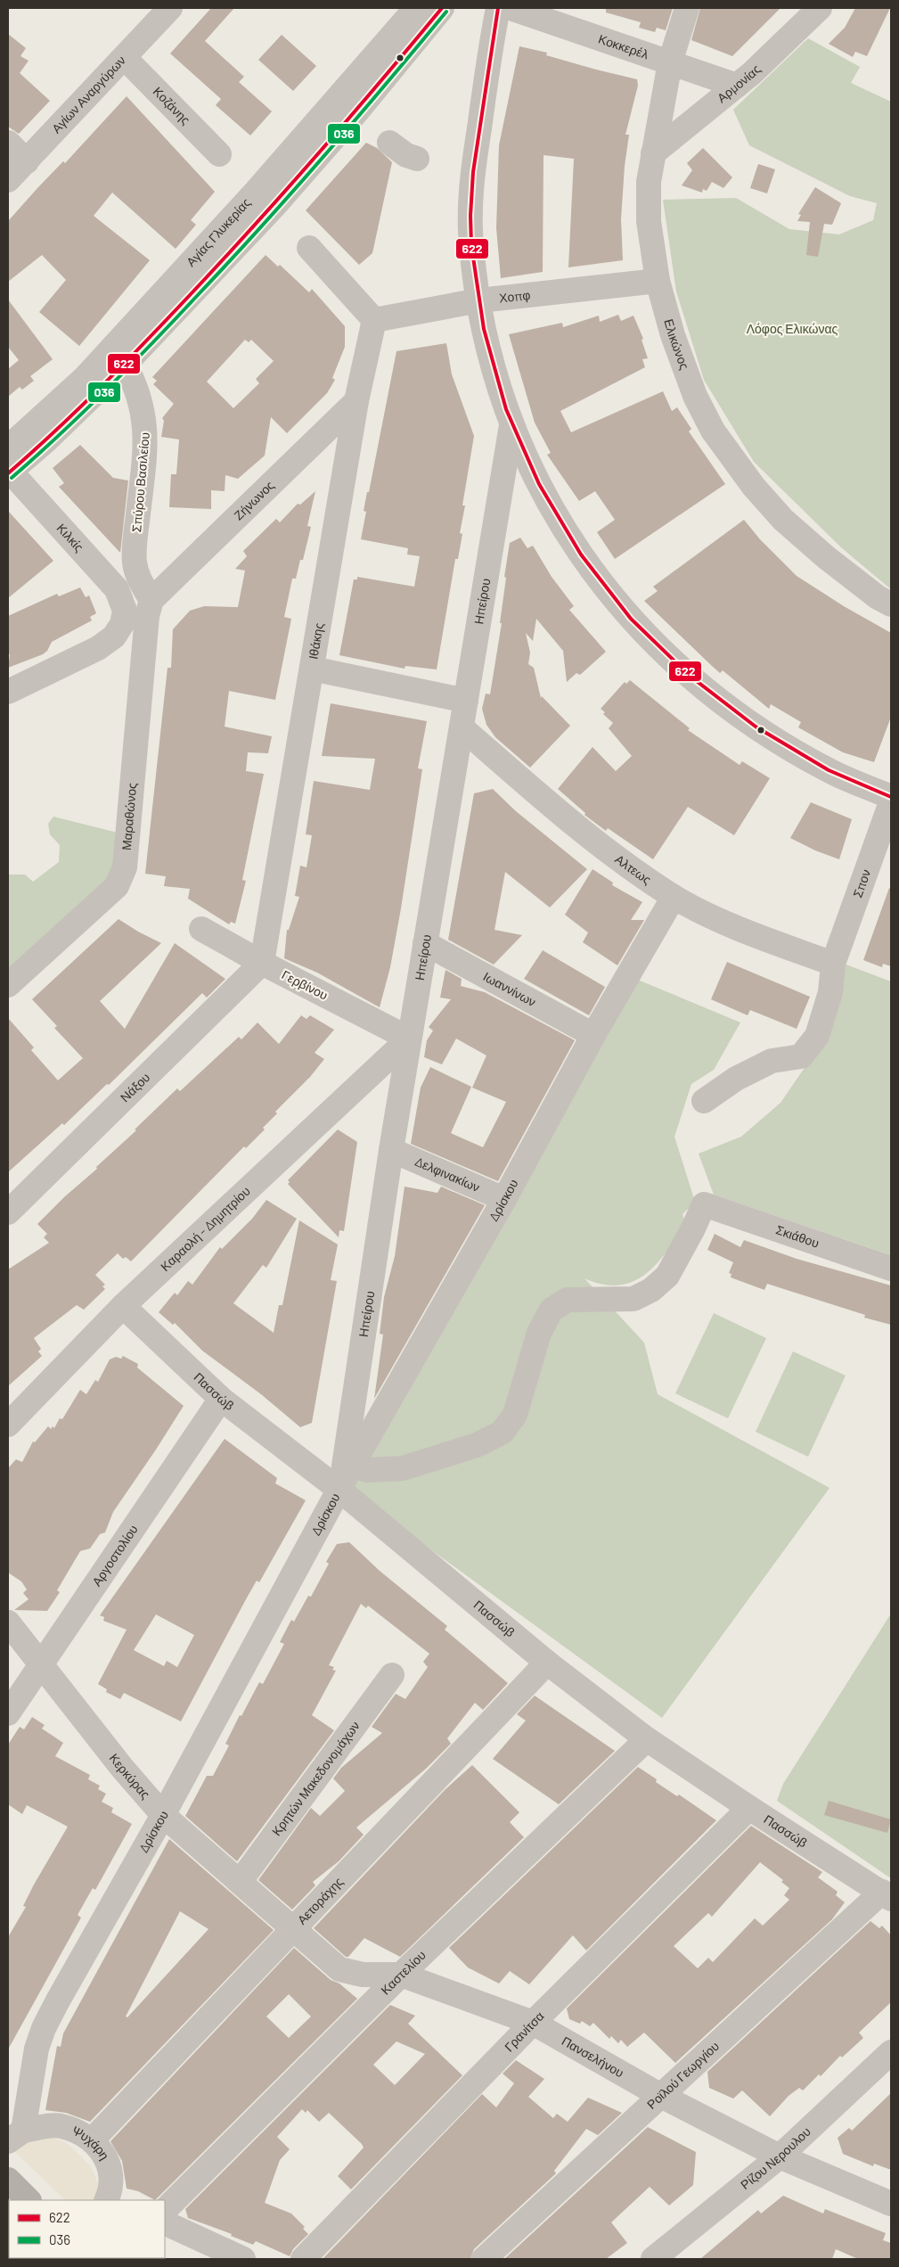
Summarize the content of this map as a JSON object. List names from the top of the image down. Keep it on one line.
{"streets":{"street":["Κοκκερέλ","Αρμονίας","Αγίων Αναργύρων","Κοζάνης","Αγίας Γλυκερίας","Χοπφ","Ελικώνος","Σπύρου Βασιλείου","Ζήνωνος","Κιλκίς","Ηπείρου","Ιθάκης","Μαραθώνος","Αλτεως","Σπον","Γερβίνου","Ιωαννίνων","Νάξου","Δελφινακίων","Δρίσκου","Καραολή - Δημητρίου","Σκιάθου","Πασσώβ","Αργοστολίου","Κερκύρας","Κρητών Μακεδονομάχων","Αετοράχης","Καστελίου","Γρανίτσα","Πανσελήνου","Ροϊλού Γεωργίου","Ψυχάρη","Ρίζου Νερουλου"]},"crossings":[["Κοκκερέλ","Αρμονίας"],["Κοκκερέλ","Ελικώνος"],["Αρμονίας","Ελικώνος"],["Αγίων Αναργύρων","Κοζάνης"],["Αγίας Γλυκερίας","Σπύρου Βασιλείου"],["Αγίας Γλυκερίας","Κιλκίς"],["Χοπφ","Ελικώνος"],["Χοπφ","Ιθάκης"],["Σπύρου Βασιλείου","Ζήνωνος"],["Σπύρου Βασιλείου","Μαραθώνος"],["Ζήνωνος","Ιθάκης"],["Ζήνωνος","Μαραθώνος"],["Ηπείρου","Αλτεως"],["Ηπείρου","Γερβίνου"],["Ηπείρου","Ιωαννίνων"],["Ηπείρου","Δελφινακίων"],["Ηπείρου","Δρίσκου"],["Ηπείρου","Καραολή - Δημητρίου"],["Ηπείρου","Πασσώβ"],["Ιθάκης","Γερβίνου"],["Ιθάκης","Νάξου"],["Αλτεως","Σπον"],["Αλτεως","Δρίσκου"],["Γερβίνου","Νάξου"],["Γερβίνου","Καραολή - Δημητρίου"],["Ιωαννίνων","Δρίσκου"],["Δελφινακίων","Δρίσκου"],["Δρίσκου","Σκιάθου"],["Δρίσκου","Πασσώβ"],["Δρίσκου","Κερκύρας"],["Δρίσκου","Ψυχάρη"],["Καραολή - Δημητρίου","Πασσώβ"],["Πασσώβ","Αργοστολίου"],["Πασσώβ","Αετοράχης"],["Πασσώβ","Καστελίου"],["Πασσώβ","Γρανίτσα"],["Πασσώβ","Ροϊλού Γεωργίου"],["Αργοστολίου","Κερκύρας"],["Κερκύρας","Κρητών Μακεδονομάχων"],["Κερκύρας","Αετοράχης"],["Κερκύρας","Πανσελήνου"],["Αετοράχης","Πανσελήνου"],["Αετοράχης","Ψυχάρη"],["Καστελίου","Πανσελήνου"],["Γρανίτσα","Πανσελήνου"],["Πανσελήνου","Ροϊλού Γεωργίου"],["Πανσελήνου","Ρίζου Νερουλου"]],"parks":["Λόφος Ελικώνας"],"lines":["transit line 622","transit line 036"],"legend":["622","036"]}
